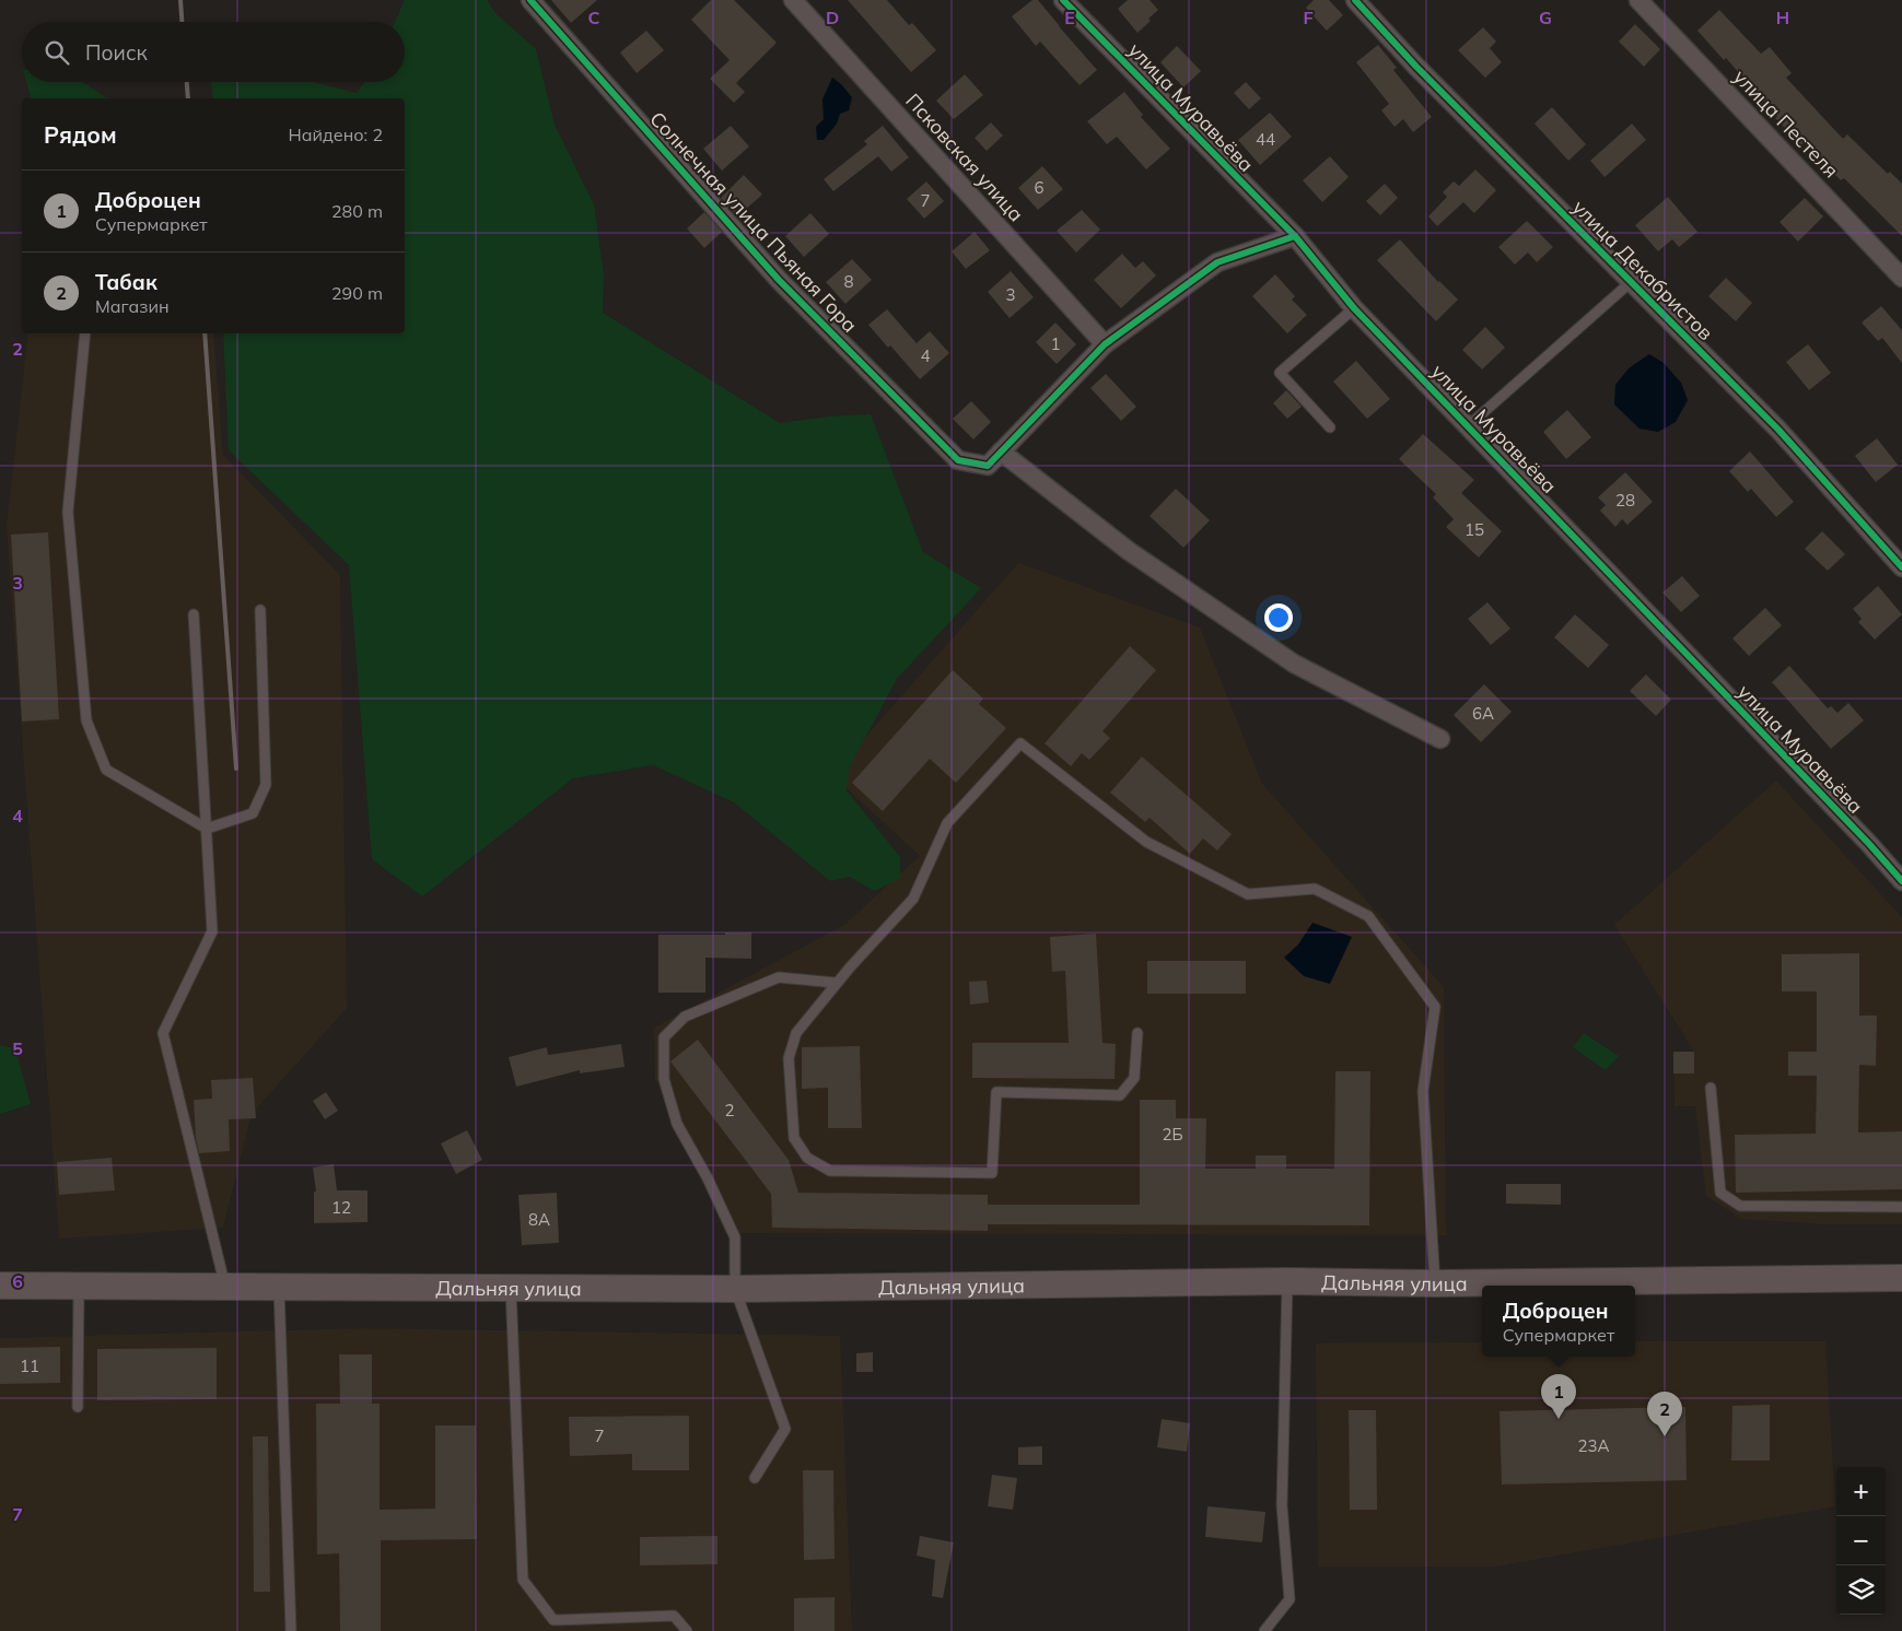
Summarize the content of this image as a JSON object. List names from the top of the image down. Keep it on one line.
{"streets":{"main road":["Дальняя улица"],"street":["улица Муравьёва","улица Пестеля","Псковская улица","Солнечная улица Пьяная Гора","улица Декабристов"]},"house_numbers":["44","6","7","8","3","1","4","28","15","6А","2","2Б","12","8А","11","7","23А"],"page":{"search":"Поиск","heading":["Рядом","Найдено: 2"],"list":[{"mark":"1","name":"Доброцен","note":"Супермаркет","value":"280 m"},{"mark":"2","name":"Табак","note":"Магазин","value":"290 m"}],"popup":["Доброцен","Супермаркет"],"pins":["1","2"],"map_buttons":["+","−"]},"grid":{"columns":["C","D","E","F","G","H"],"rows":["2","3","4","5","6","7"]}}
